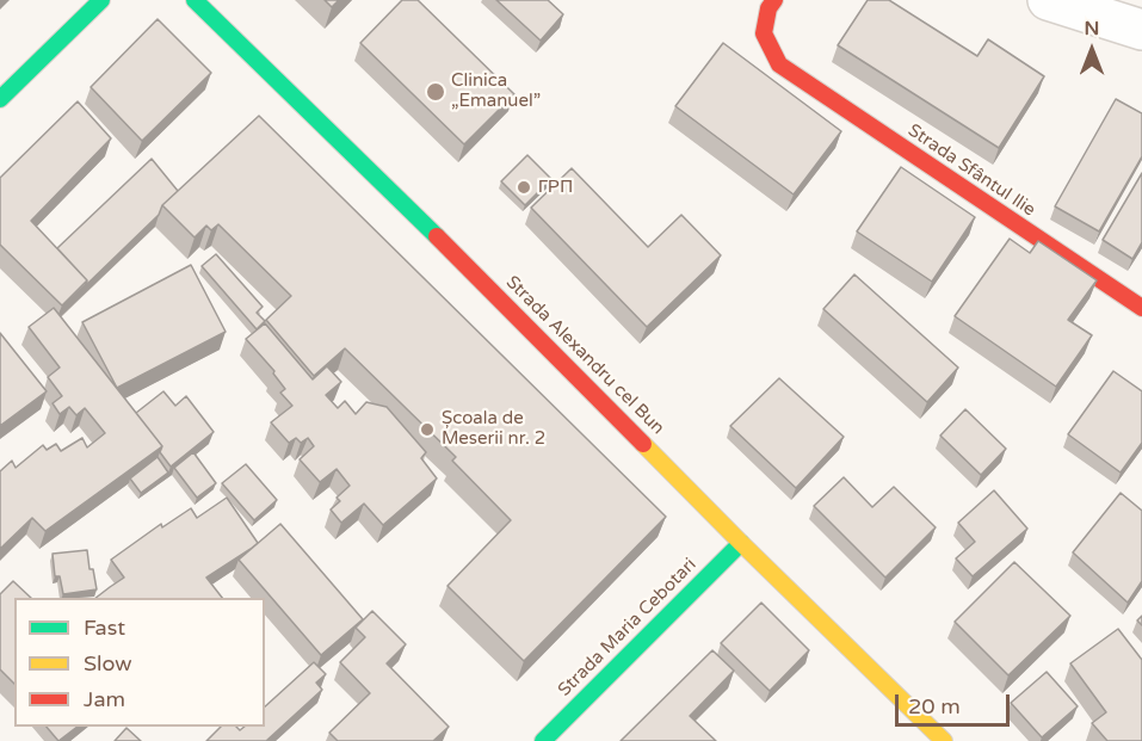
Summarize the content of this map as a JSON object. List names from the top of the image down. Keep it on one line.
{"streets":{"main road":["Strada Sfântul Ilie","Strada Alexandru cel Bun","Strada Maria Cebotari"]},"crossings":[["Strada Alexandru cel Bun","Strada Maria Cebotari"]],"places":["Clinica „Emanuel”","ГРП","Școala de Meserii nr. 2"],"legend":["Fast","Slow","Jam"],"scale_bar":"20 m","north":"top"}
